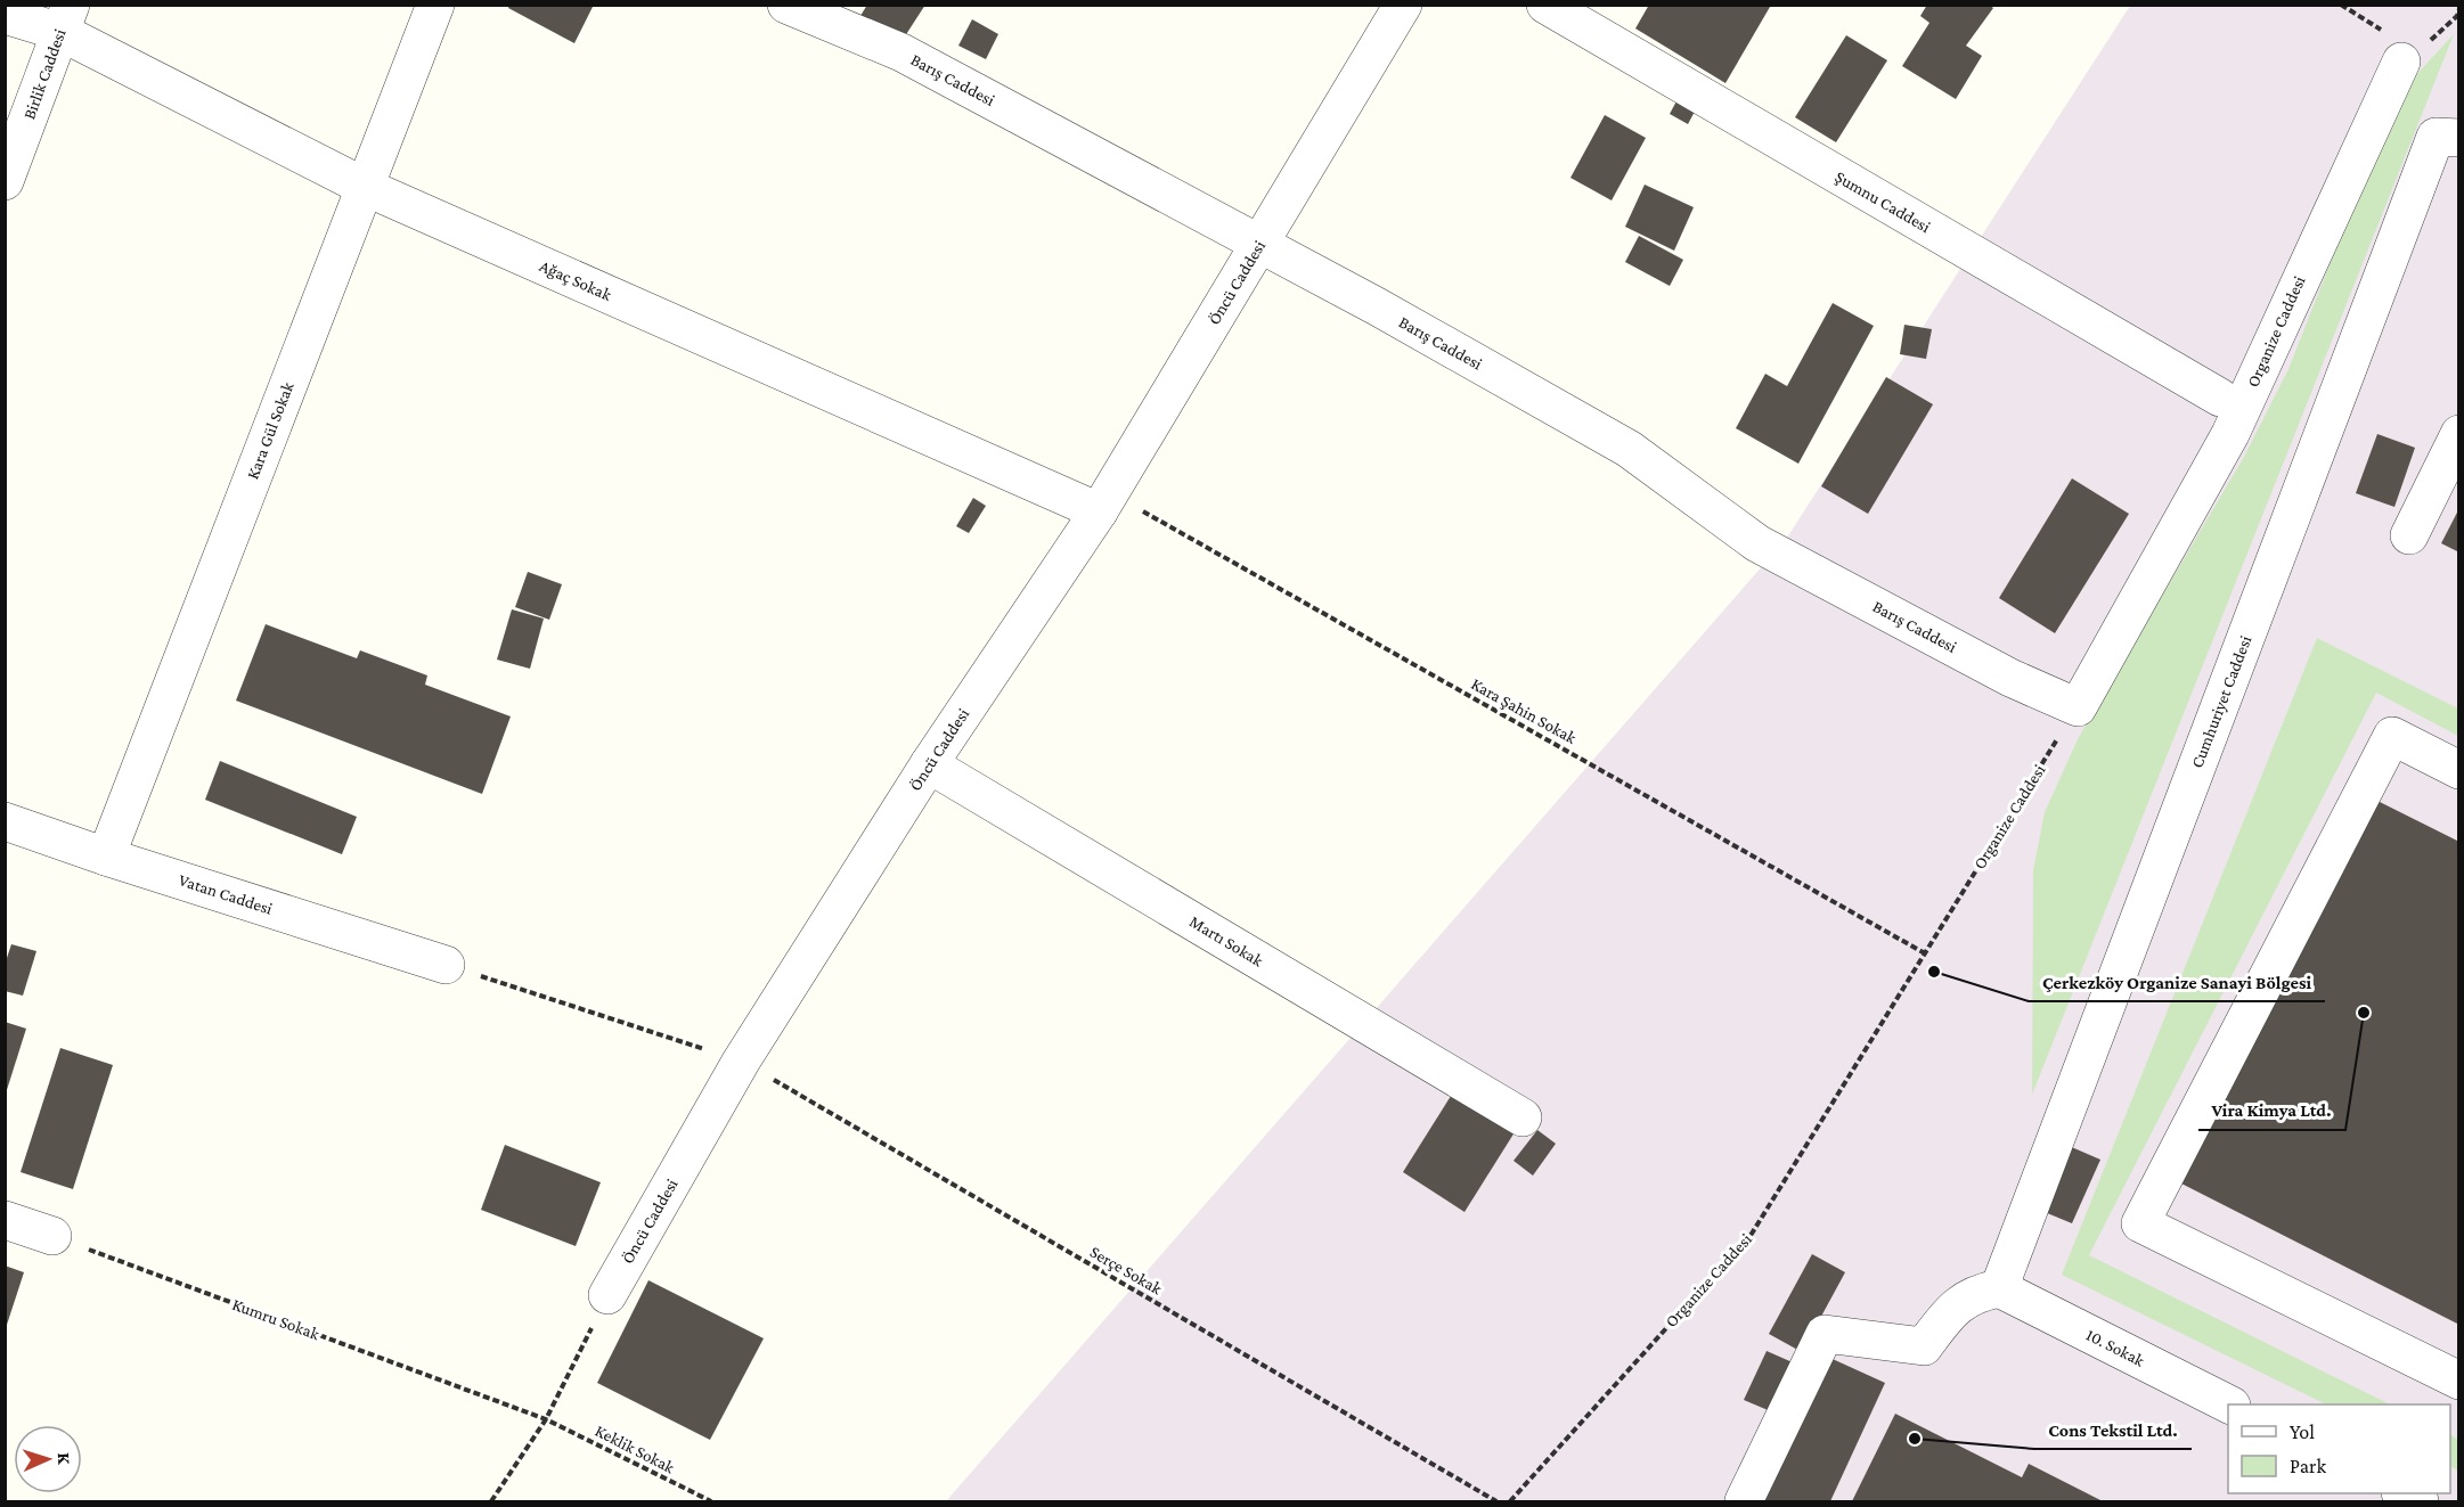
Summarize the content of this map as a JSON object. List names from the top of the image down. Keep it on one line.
{"streets":{"street":["Birlik Caddesi","Barış Caddesi","Şumnu Caddesi","Ağaç Sokak","Öncü Caddesi","Organize Caddesi","Kara Gül Sokak","Cumhuriyet Caddesi","Vatan Caddesi","Martı Sokak","10. Sokak"],"path":["Kara Şahin Sokak","Serçe Sokak","Kumru Sokak","Keklik Sokak"]},"crossings":[["Birlik Caddesi","Ağaç Sokak"],["Barış Caddesi","Öncü Caddesi"],["Barış Caddesi","Organize Caddesi"],["Ağaç Sokak","Öncü Caddesi"],["Ağaç Sokak","Kara Gül Sokak"],["Ağaç Sokak","Kara Şahin Sokak"],["Öncü Caddesi","Kara Şahin Sokak"],["Öncü Caddesi","Martı Sokak"],["Öncü Caddesi","Serçe Sokak"],["Organize Caddesi","Kara Şahin Sokak"],["Kara Gül Sokak","Vatan Caddesi"],["Cumhuriyet Caddesi","10. Sokak"],["Vatan Caddesi","Serçe Sokak"],["Kumru Sokak","Keklik Sokak"]],"places":["Çerkezköy Organize Sanayi Bölgesi","Vira Kimya Ltd.","Cons Tekstil Ltd."],"legend":["Yol","Park"],"north":"right"}
